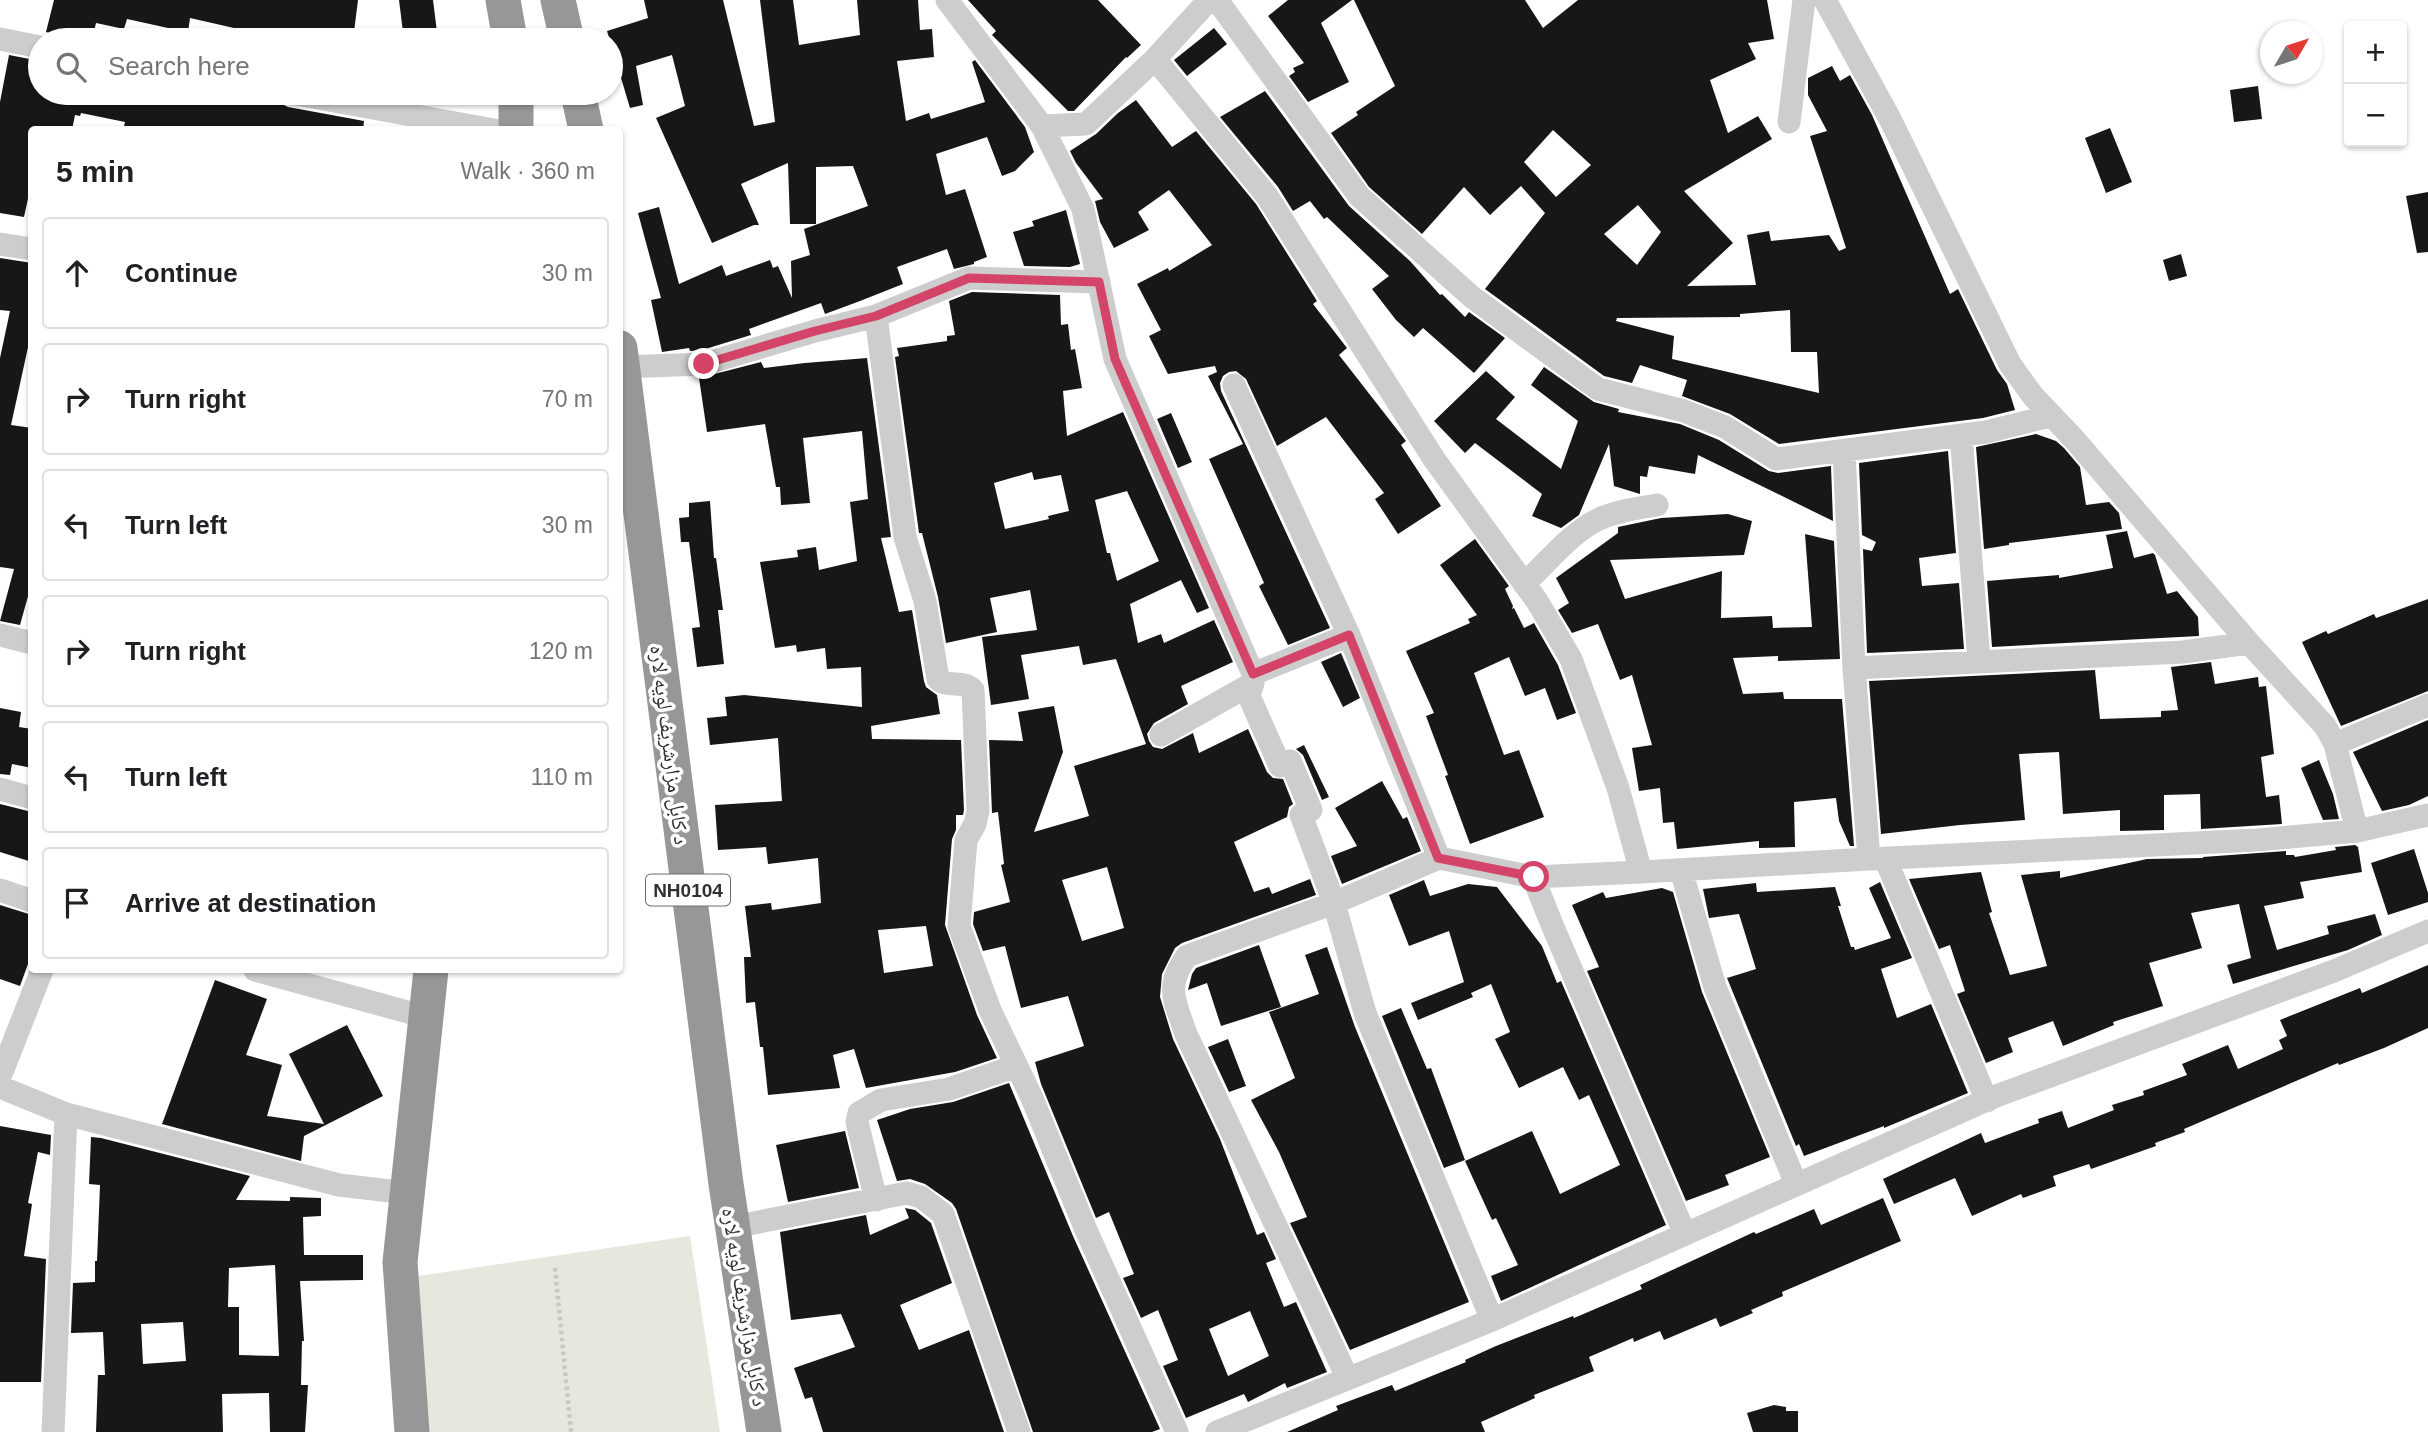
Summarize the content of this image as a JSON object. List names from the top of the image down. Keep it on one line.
{"streets":{"highway":["د کابل مزارشریف لویه لاره","NH0104"]},"north":"top right","page":{"map_buttons":["+","−"],"search":"Search here","heading":["5 min","Walk · 360 m"],"list":[["Continue","30 m"],["Turn right","70 m"],["Turn left","30 m"],["Turn right","120 m"],["Turn left","110 m"],"Arrive at destination"]}}
